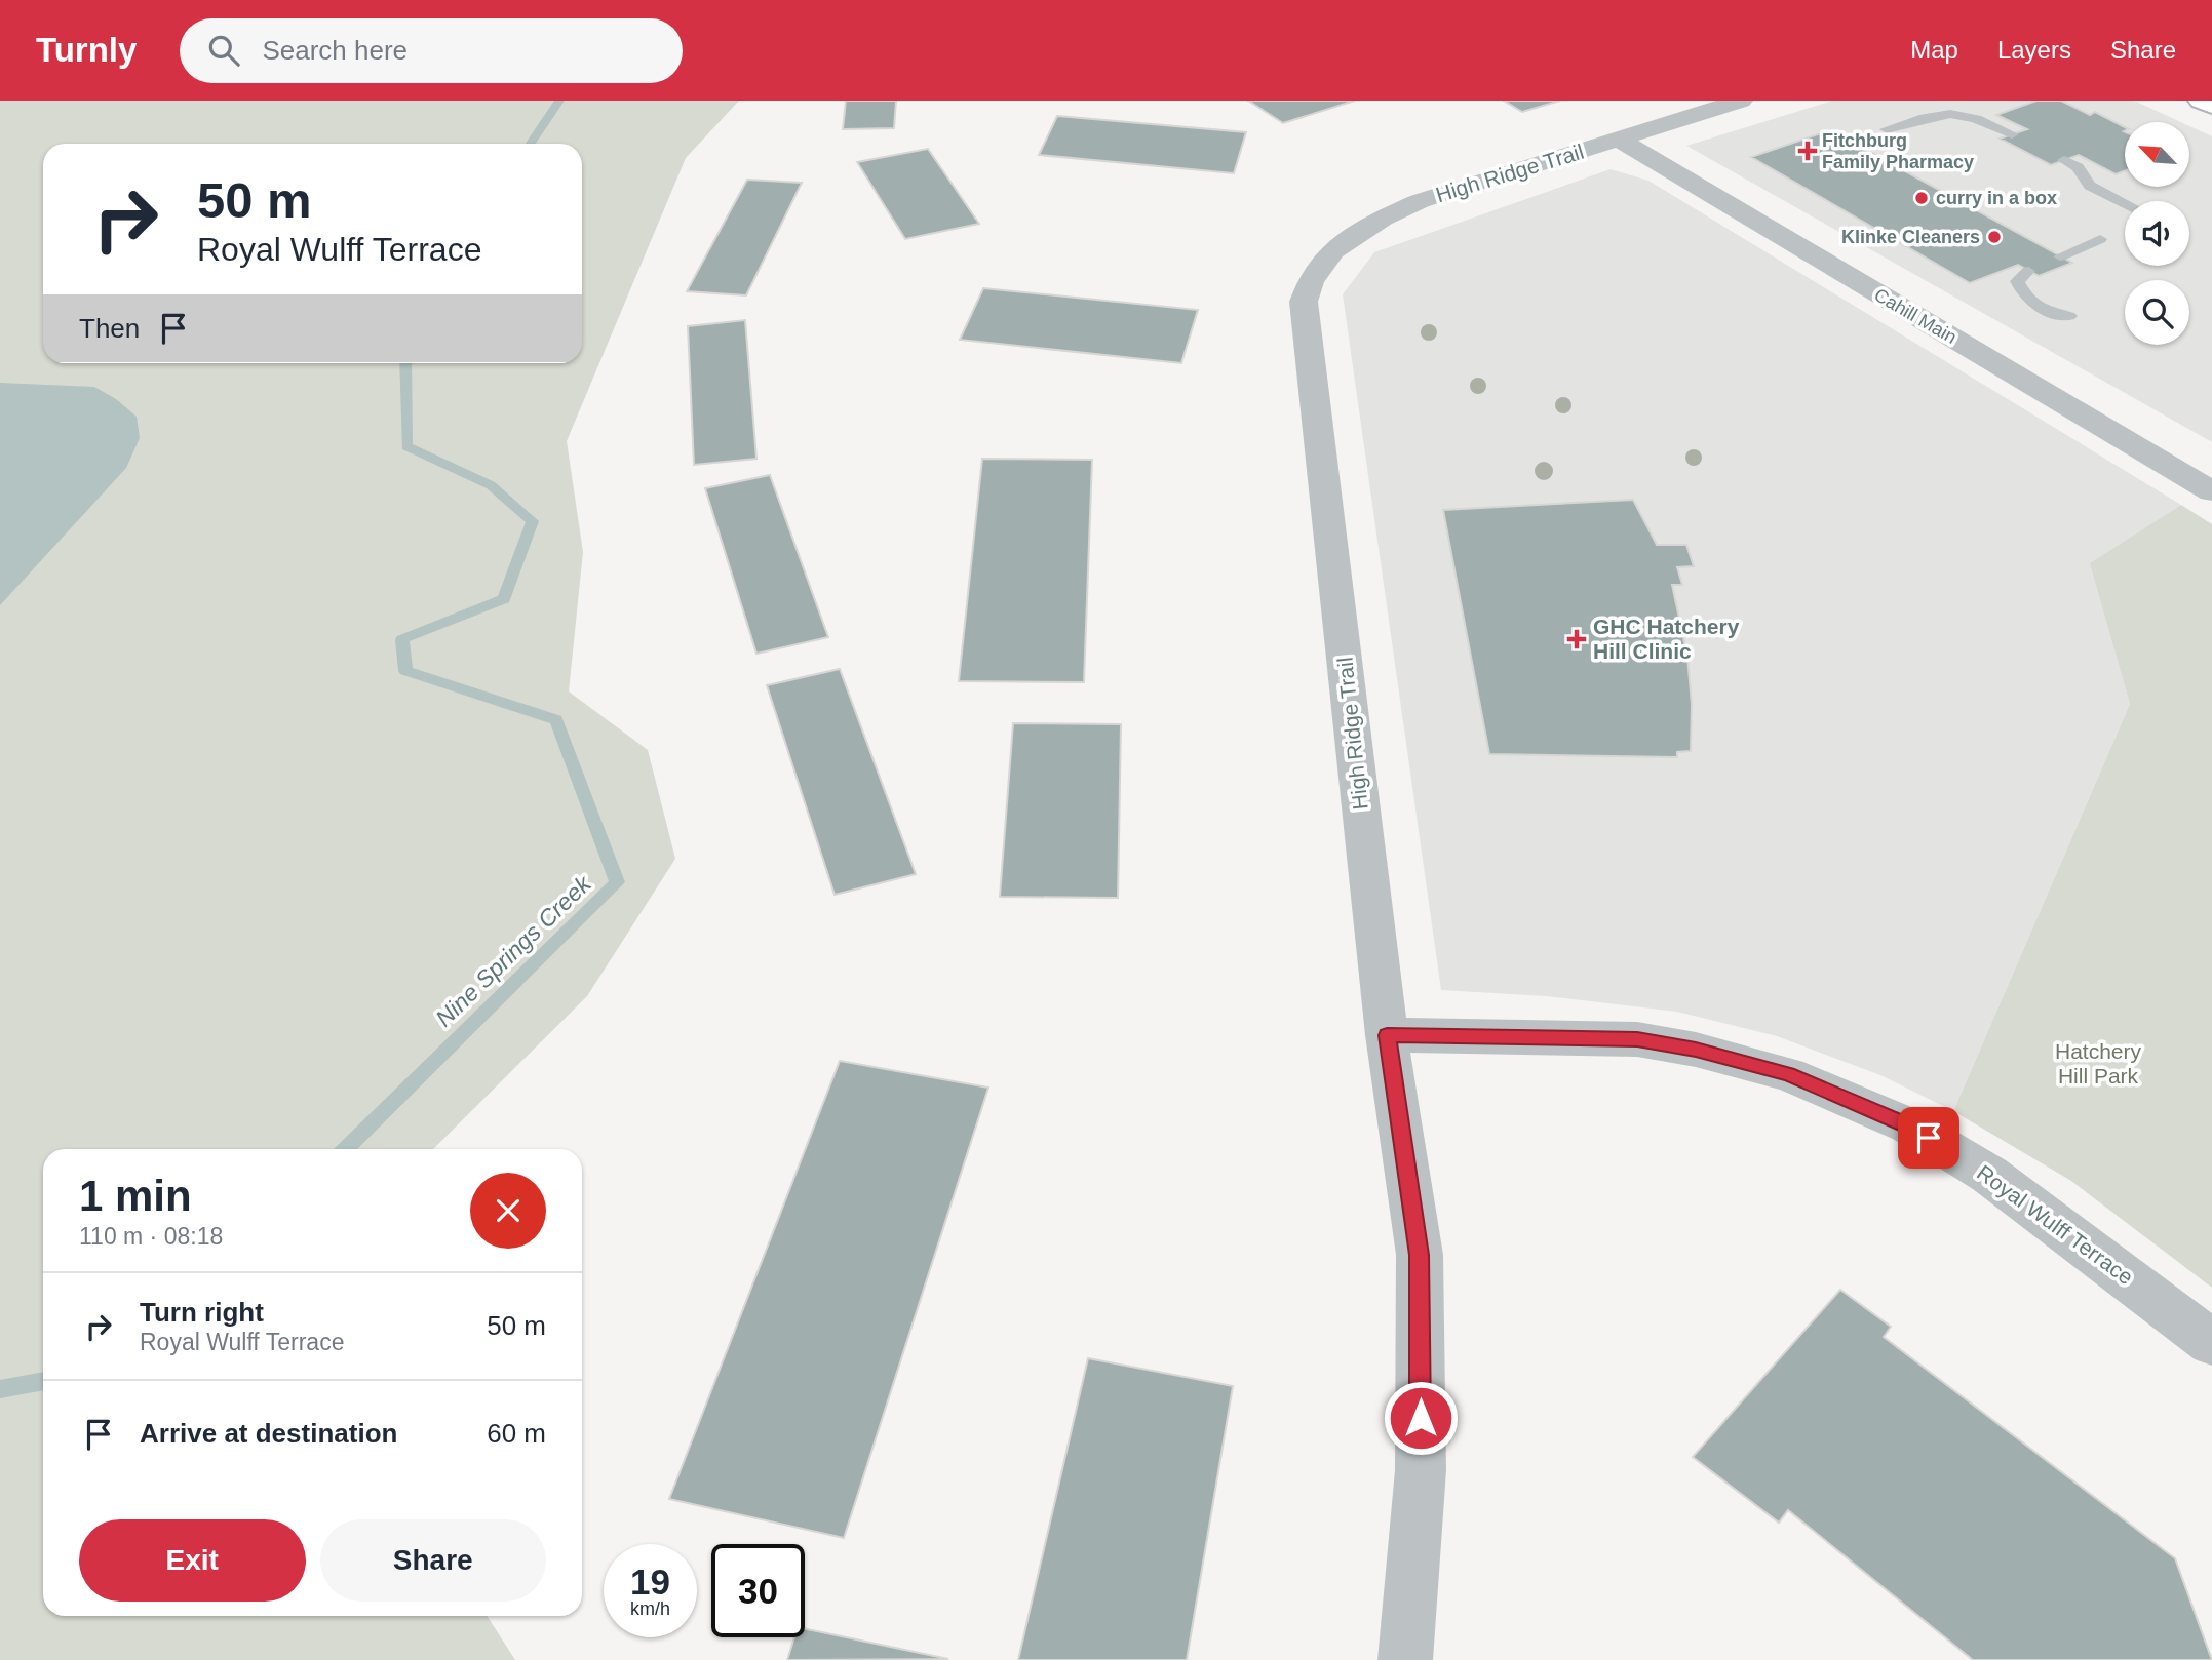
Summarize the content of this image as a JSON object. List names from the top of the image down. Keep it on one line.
{"streets":{"street":["High Ridge Trail","Cahill Main","Royal Wulff Terrace"]},"crossings":[["High Ridge Trail","Cahill Main"],["High Ridge Trail","Royal Wulff Terrace"]],"water":["Nine Springs Creek"],"parks":["Hatchery Hill Park"],"places":{"health":["Fitchburg Family Pharmacy","GHC Hatchery Hill Clinic"],"other":["curry in a box","Klinke Cleaners"]},"north":"top left","page":{"header":"Turnly","search":"Search here","nav":["Map","Layers","Share"],"turn":["50 m","Royal Wulff Terrace"],"then":"Then","heading":["1 min","110 m · 08:18"],"list":[{"name":"Turn right","note":"Royal Wulff Terrace","value":"50 m"},{"name":"Arrive at destination","value":"60 m"}],"buttons":["Exit","Share"],"speed":"19 km/h","limit":"30"}}
